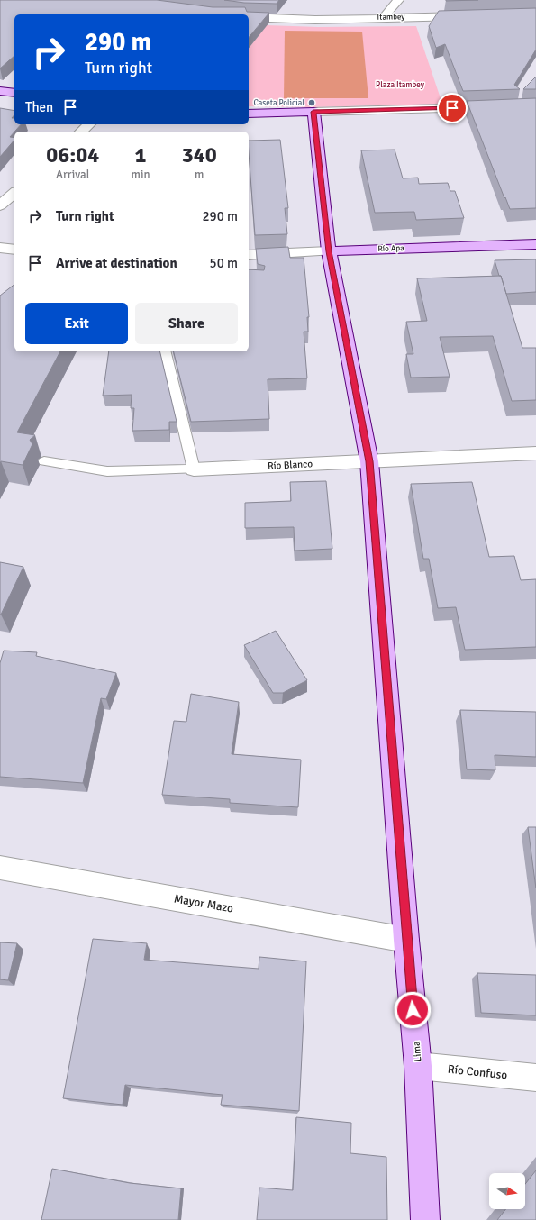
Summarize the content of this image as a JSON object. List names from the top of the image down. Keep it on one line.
{"streets":{"street":["Itambey","Río Apa","Río Blanco","Mayor Mazo","Lima","Río Confuso"]},"crossings":[["Río Apa","Lima"],["Río Blanco","Lima"],["Mayor Mazo","Lima"],["Lima","Río Confuso"]],"parks":["Plaza Itambey"],"places":["Caseta Policial"],"north":"right","page":{"turn":["290 m","Turn right"],"then":"Then","eta":["06:04","Arrival","1","min","340","m"],"list":[{"name":"Turn right","value":"290 m"},{"name":"Arrive at destination","value":"50 m"}],"buttons":["Exit","Share"]}}
